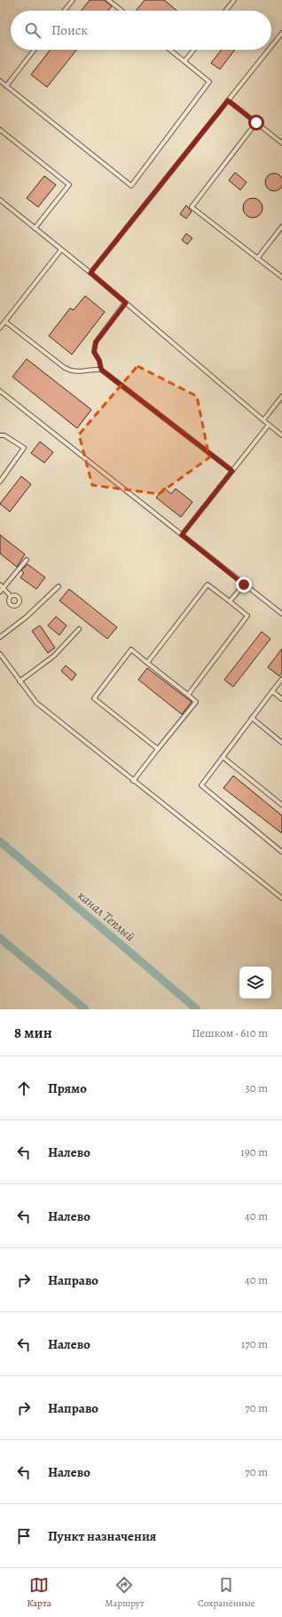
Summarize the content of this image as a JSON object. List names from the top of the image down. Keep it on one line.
{"water":["канал Теплый"],"page":{"search":"Поиск","heading":["8 мин","Пешком · 610 m"],"list":[["Прямо","30 m"],["Налево","190 m"],["Налево","40 m"],["Направо","40 m"],["Налево","170 m"],["Направо","70 m"],["Налево","70 m"],"Пункт назначения"],"nav":["Карта","Маршрут","Сохранённые"]}}
